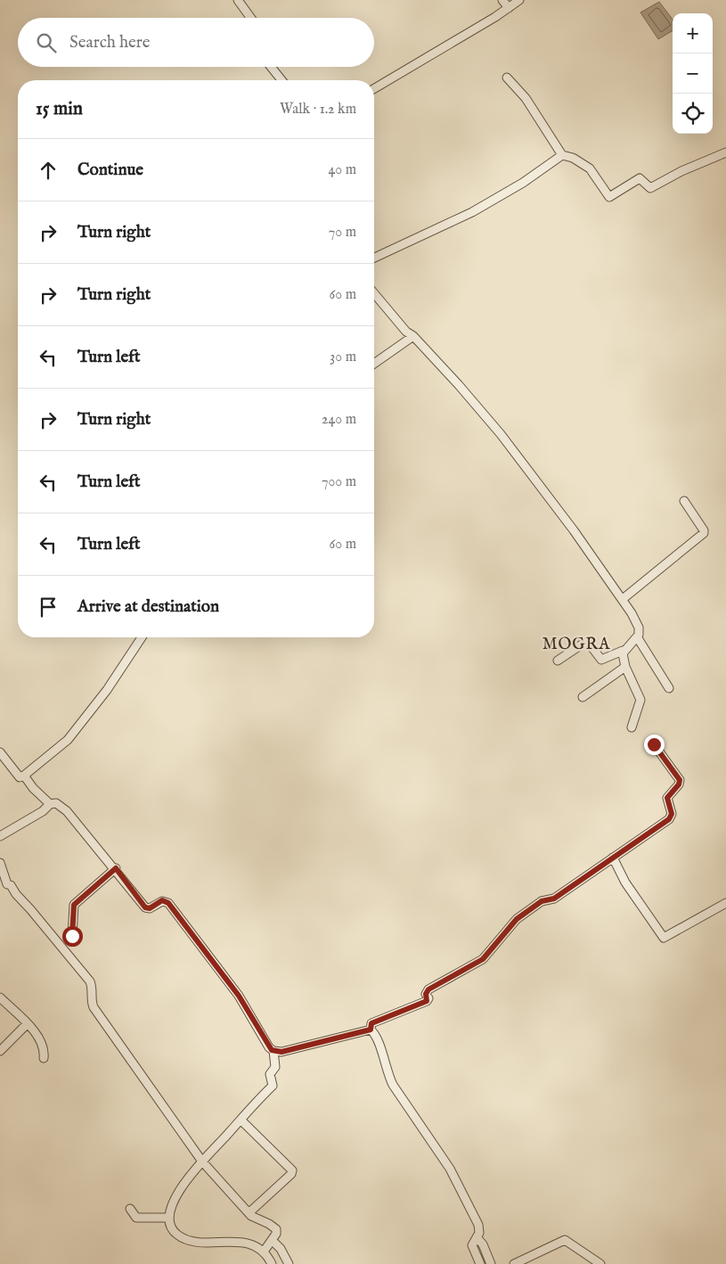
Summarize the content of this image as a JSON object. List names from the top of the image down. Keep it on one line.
{"districts":["MOGRA"],"page":{"map_buttons":["+","−"],"search":"Search here","heading":["15 min","Walk · 1.2 km"],"list":[["Continue","40 m"],["Turn right","70 m"],["Turn right","60 m"],["Turn left","30 m"],["Turn right","240 m"],["Turn left","700 m"],["Turn left","60 m"],"Arrive at destination"]}}
